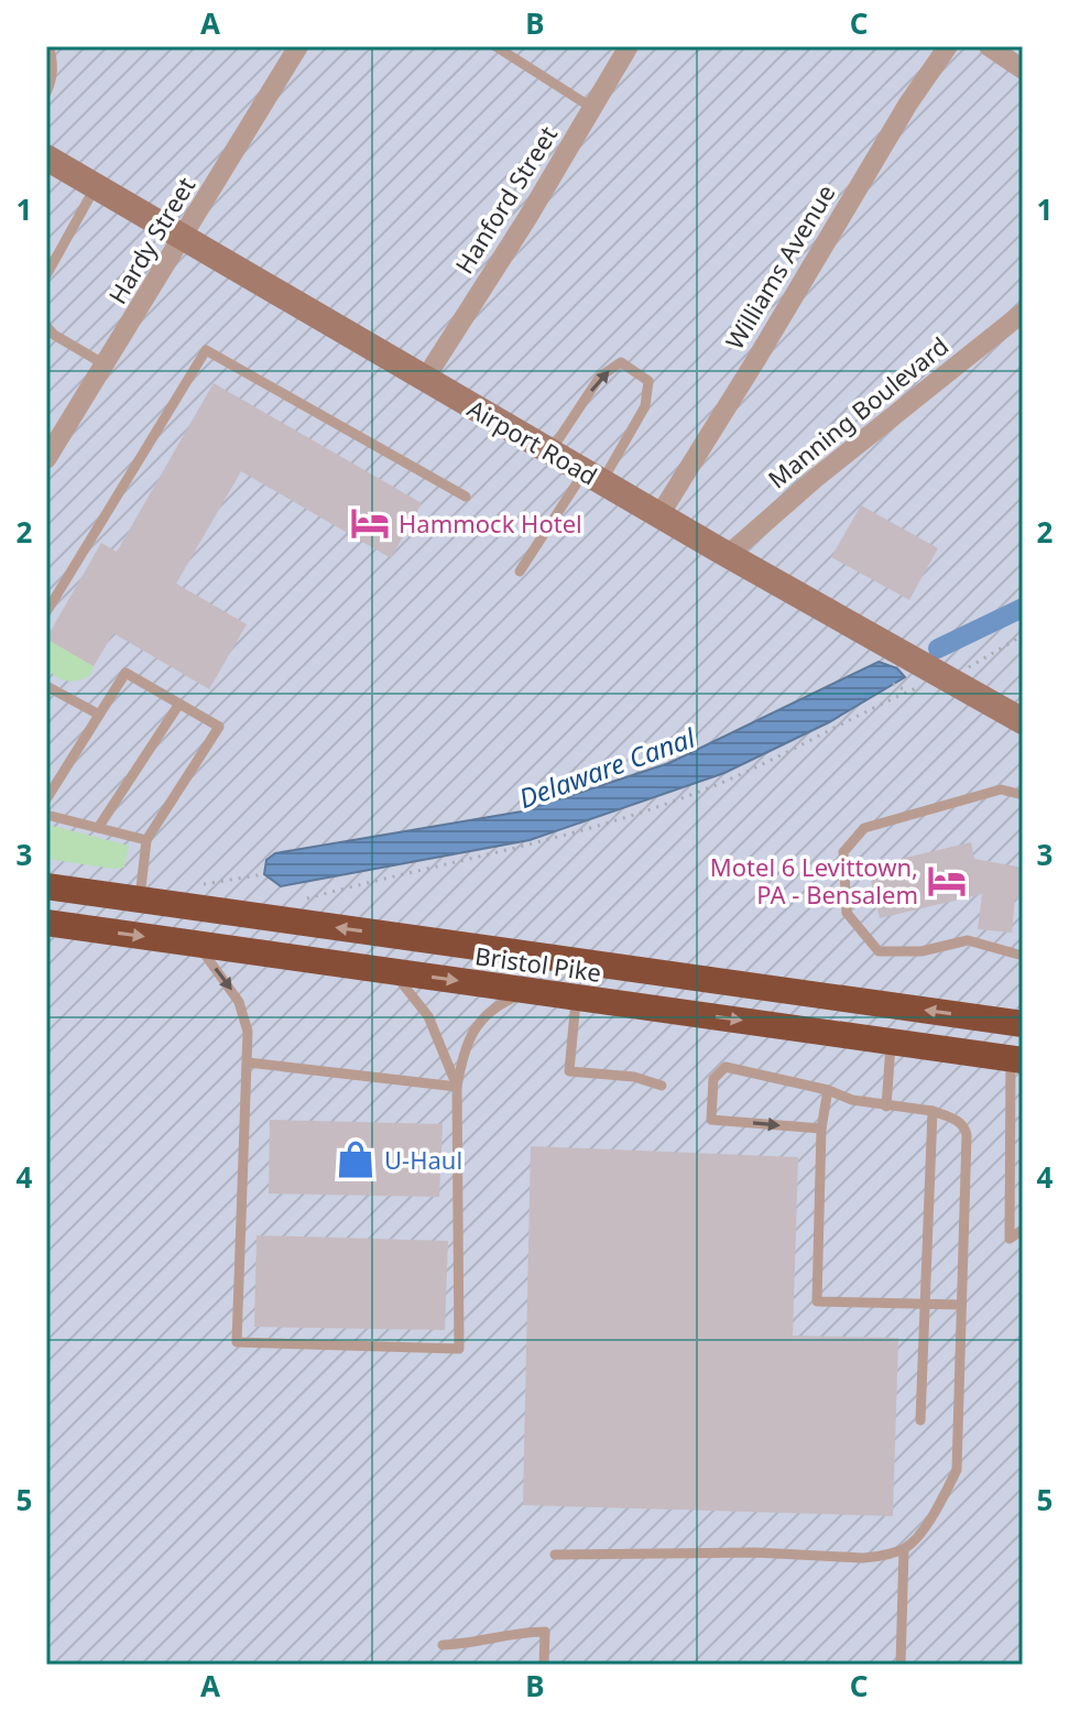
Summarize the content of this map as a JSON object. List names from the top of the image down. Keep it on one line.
{"streets":{"highway":["Bristol Pike"],"street":["Hanford Street","Hardy Street","Williams Avenue","Manning Boulevard","Airport Road"]},"crossings":[["Hanford Street","Airport Road"],["Hardy Street","Airport Road"],["Williams Avenue","Airport Road"],["Manning Boulevard","Airport Road"]],"water":["Delaware Canal"],"places":{"hotel":["Hammock Hotel","Motel 6 Levittown, PA - Bensalem"],"shop":["U-Haul"]},"grid":{"columns":["A","B","C"],"rows":["1","2","3","4","5"]}}
